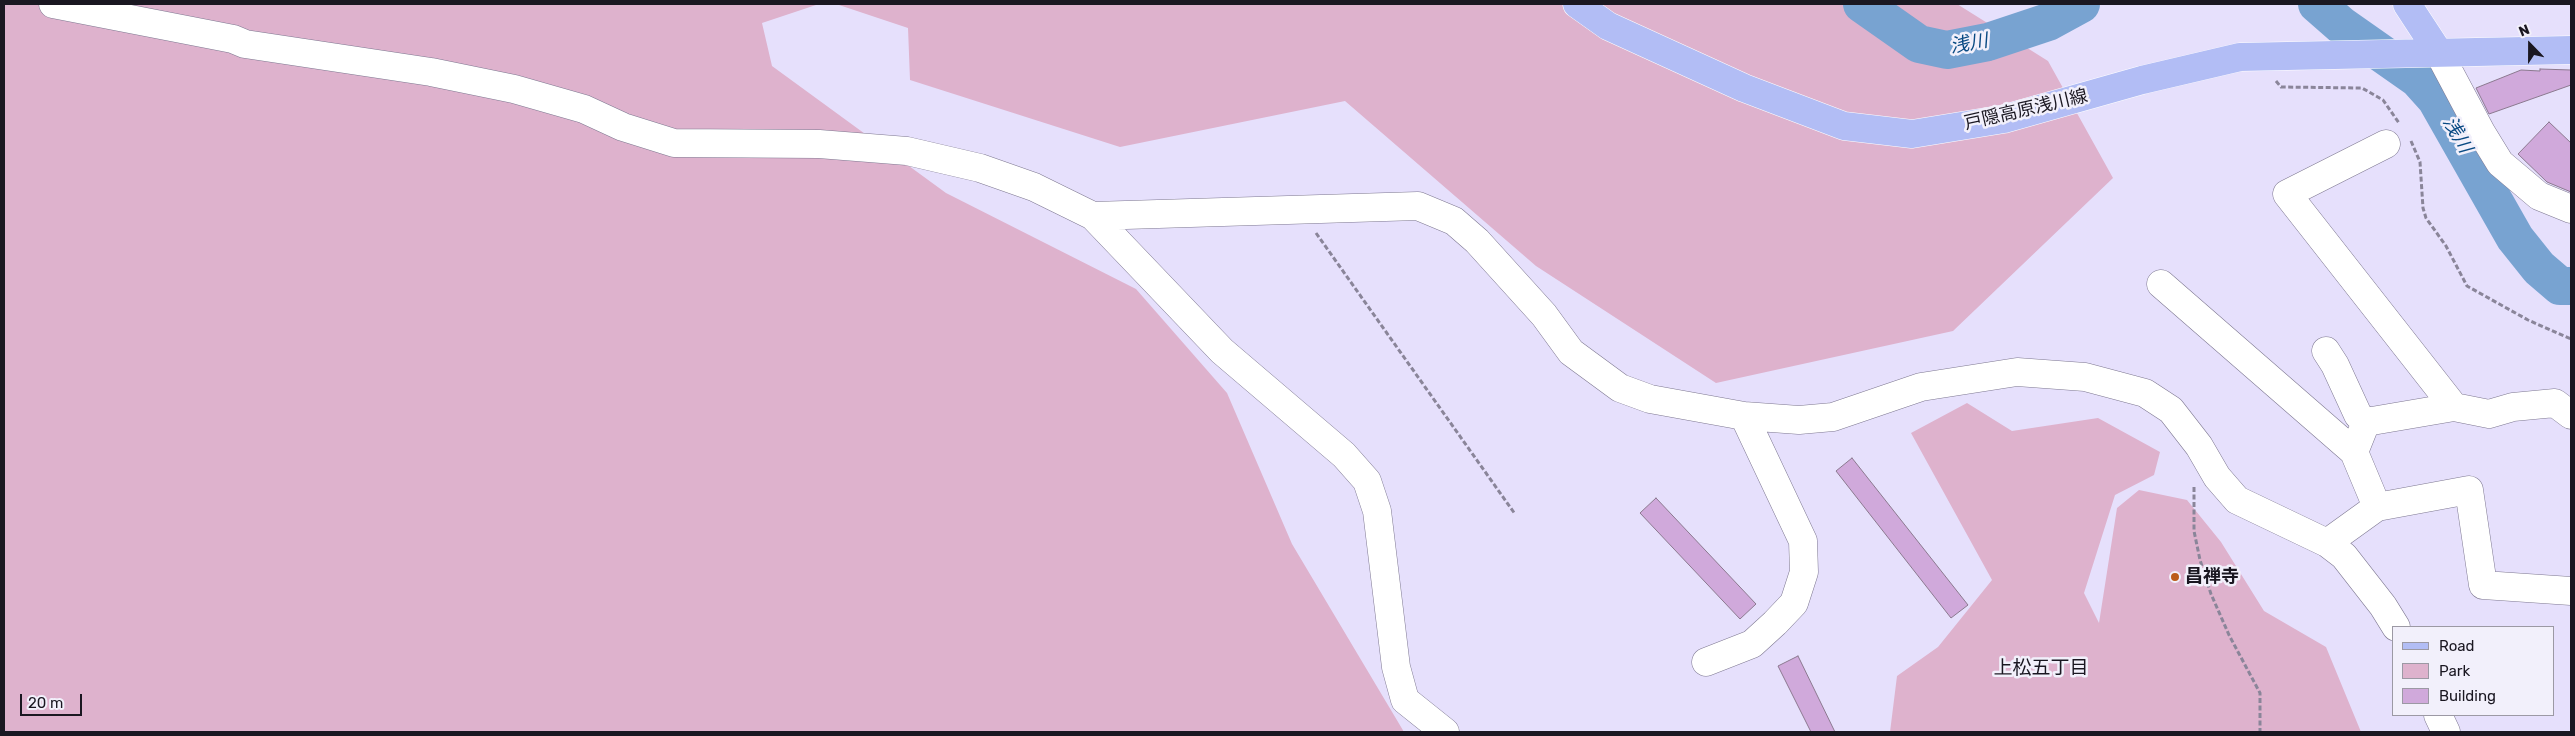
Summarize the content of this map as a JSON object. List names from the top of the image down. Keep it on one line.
{"streets":{"main road":["戸隠高原浅川線"]},"districts":["上松五丁目"],"water":["浅川"],"places":["昌禅寺"],"legend":["Road","Park","Building"],"scale_bar":"20 m","north":"top"}
